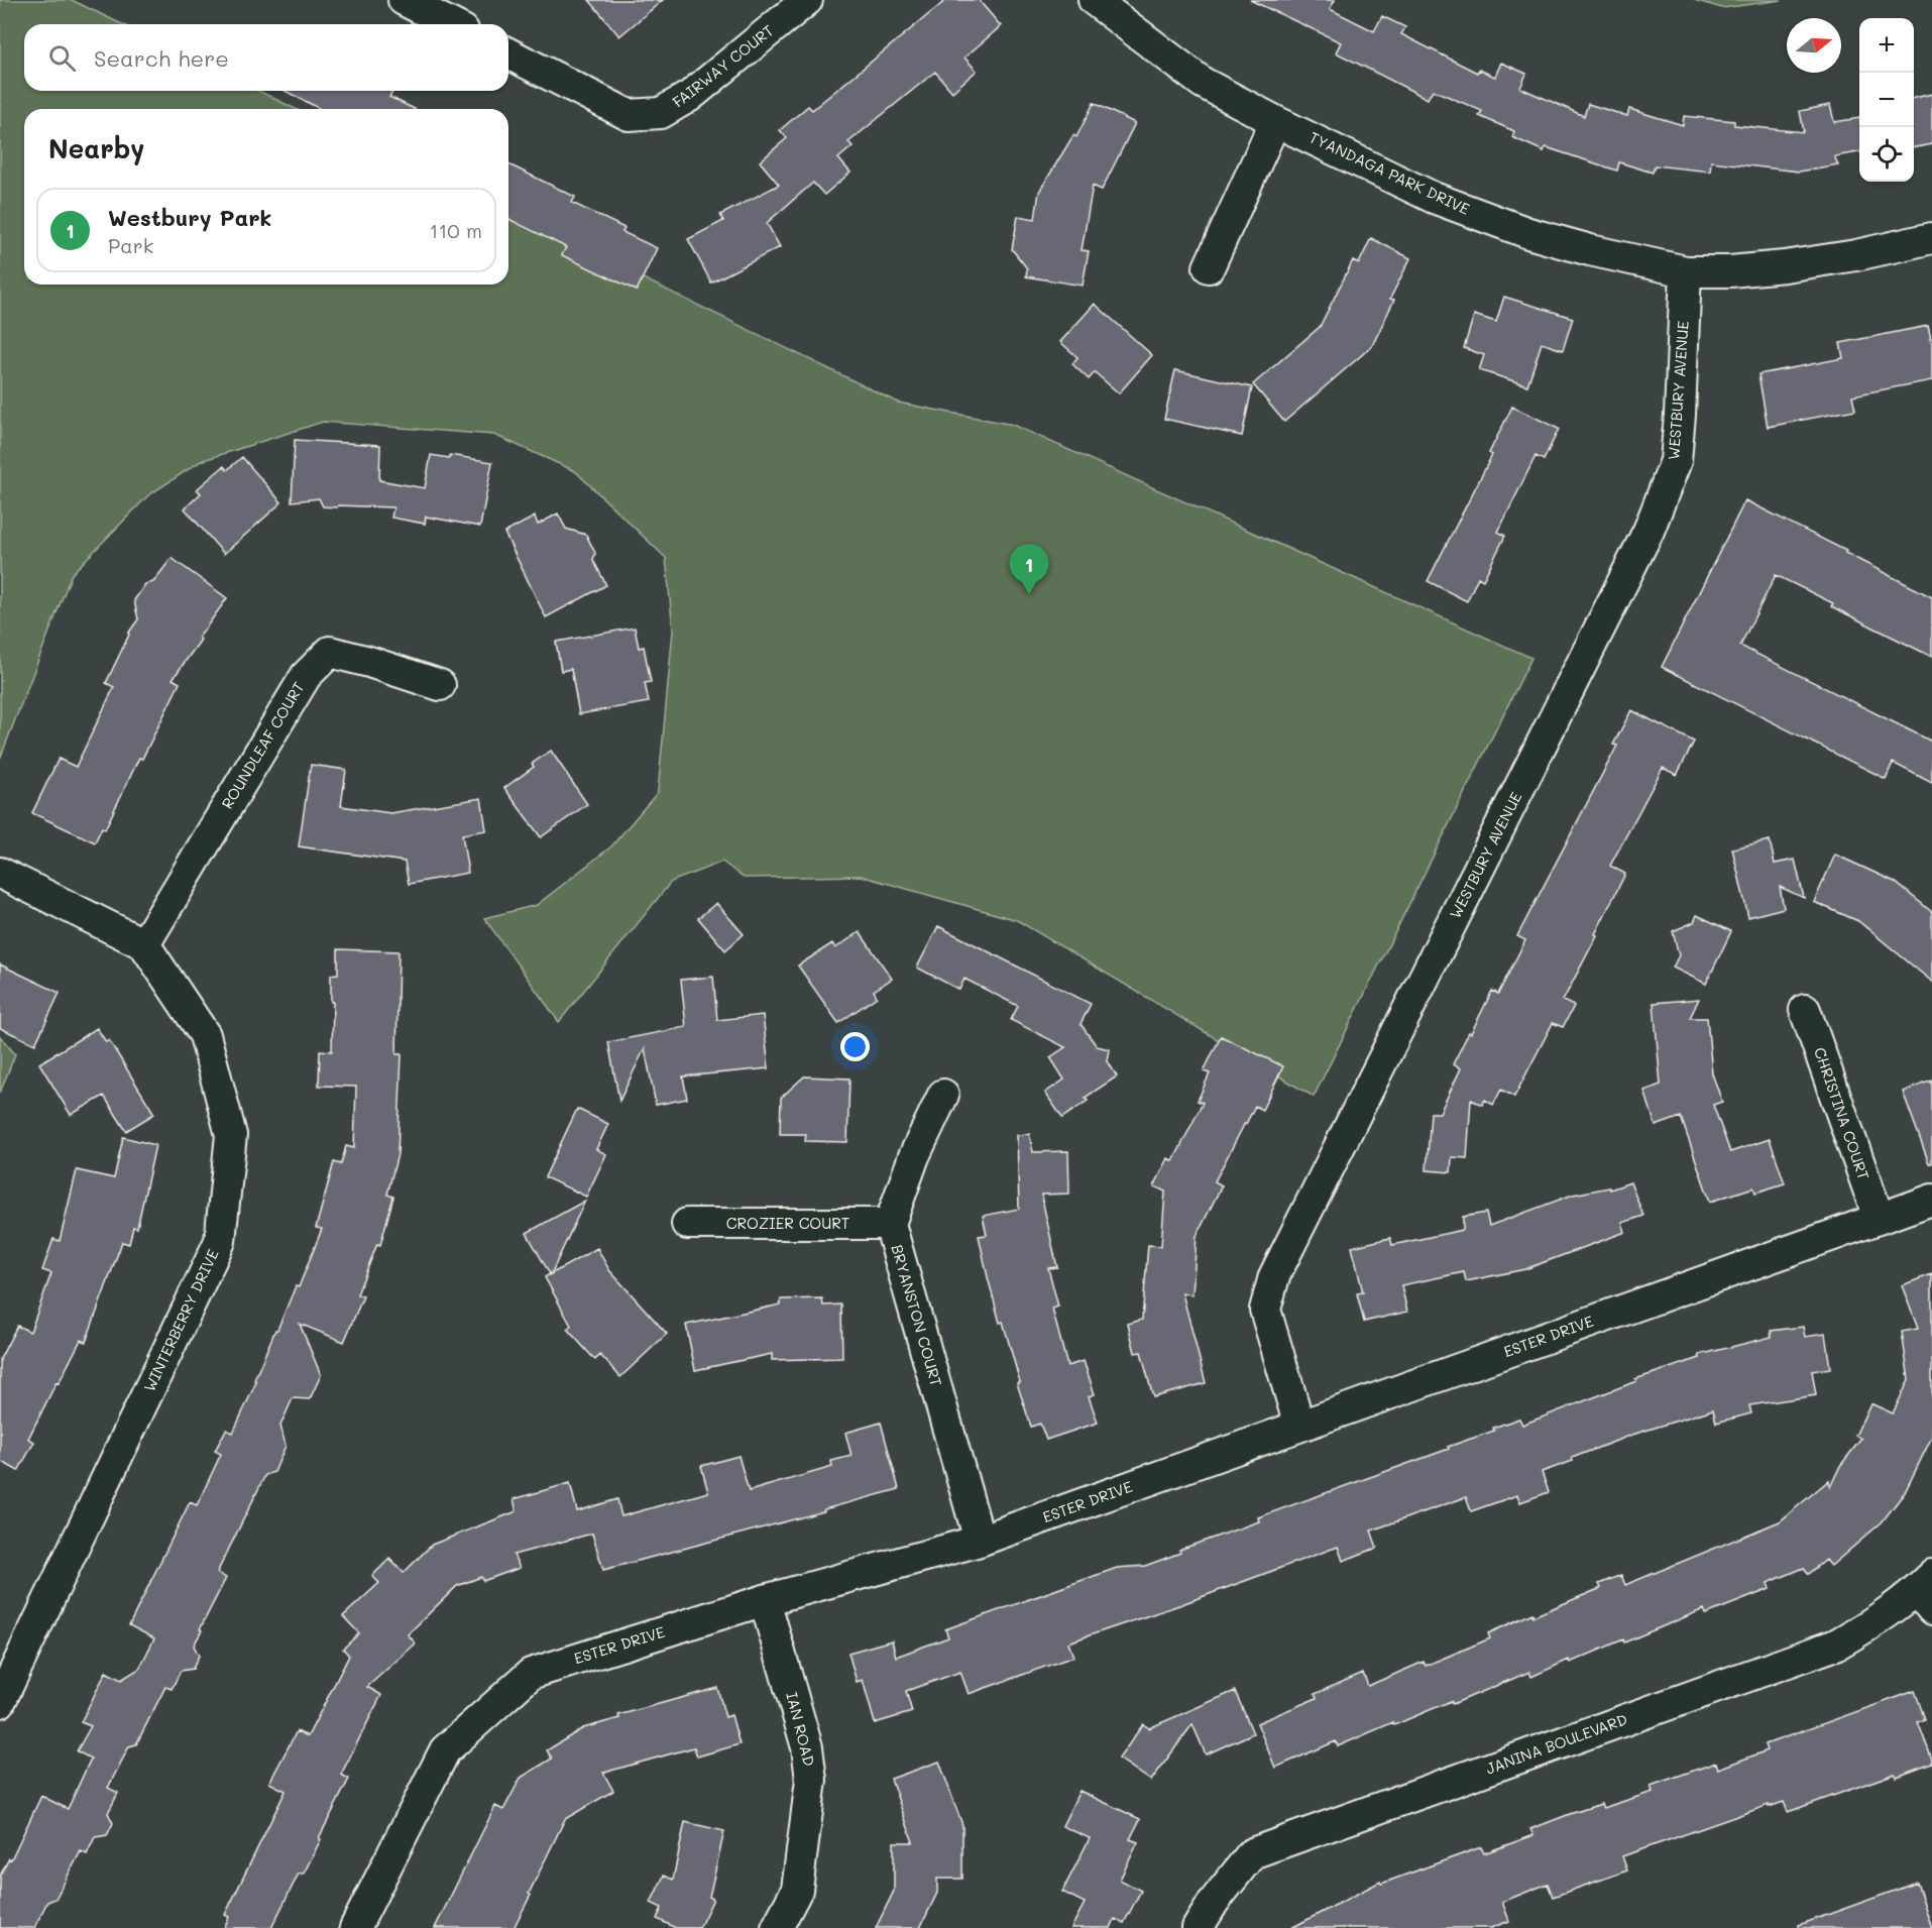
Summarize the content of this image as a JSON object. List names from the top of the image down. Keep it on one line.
{"streets":{"street":["FAIRWAY COURT","TYANDAGA PARK DRIVE","WESTBURY AVENUE","ROUNDLEAF COURT","CHRISTINA COURT","CROZIER COURT","BRYANSTON COURT","WINTERBERRY DRIVE","ESTER DRIVE","IAN ROAD","JANINA BOULEVARD"]},"crossings":[["TYANDAGA PARK DRIVE","WESTBURY AVENUE"],["WESTBURY AVENUE","ESTER DRIVE"],["ROUNDLEAF COURT","WINTERBERRY DRIVE"],["CHRISTINA COURT","ESTER DRIVE"],["CROZIER COURT","BRYANSTON COURT"],["BRYANSTON COURT","ESTER DRIVE"],["ESTER DRIVE","IAN ROAD"]],"north":"right","page":{"map_buttons":["+","−"],"search":"Search here","heading":"Nearby","list":[{"mark":"1","name":"Westbury Park","note":"Park","value":"110 m"}],"pins":"1"}}
